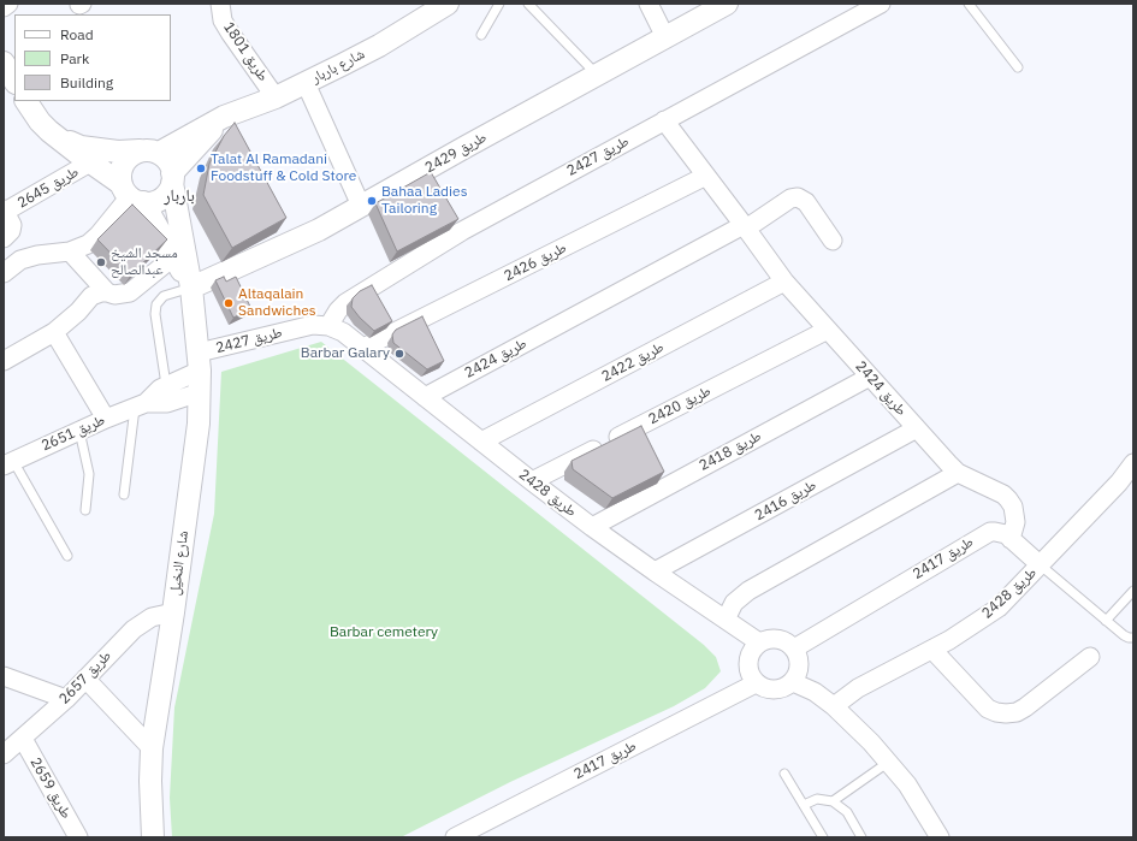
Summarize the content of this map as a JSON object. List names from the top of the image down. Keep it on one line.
{"streets":{"street":["طريق 1801","شارع باربار","طريق 2429","طريق 2427","طريق 2645","طريق 2426","طريق 2424","طريق 2422","طريق 2420","طريق 2651","طريق 2418","طريق 2428","طريق 2416","طريق 2417","شارع النخيل","طريق 2657","طريق 2659"]},"crossings":[["طريق 1801","شارع باربار"],["شارع باربار","شارع النخيل"],["طريق 2429","شارع النخيل"],["طريق 2427","طريق 2424"],["طريق 2427","طريق 2651"],["طريق 2427","طريق 2428"],["طريق 2427","شارع النخيل"],["طريق 2645","شارع النخيل"],["طريق 2426","طريق 2424"],["طريق 2426","طريق 2428"],["طريق 2424","طريق 2422"],["طريق 2424","طريق 2420"],["طريق 2424","طريق 2418"],["طريق 2424","طريق 2428"],["طريق 2424","طريق 2416"],["طريق 2424","طريق 2417"],["طريق 2422","طريق 2428"],["طريق 2420","طريق 2428"],["طريق 2651","شارع النخيل"],["طريق 2418","طريق 2428"],["طريق 2428","طريق 2416"],["طريق 2428","طريق 2417"],["شارع النخيل","طريق 2657"],["طريق 2657","طريق 2659"]],"districts":["باربار"],"parks":["Barbar cemetery"],"places":["Talat Al Ramadani Foodstuff & Cold Store","Bahaa Ladies Tailoring","مسجد الشيخ عبدالصالح","Altaqalain Sandwiches","Barbar Galary"],"legend":["Road","Park","Building"]}
